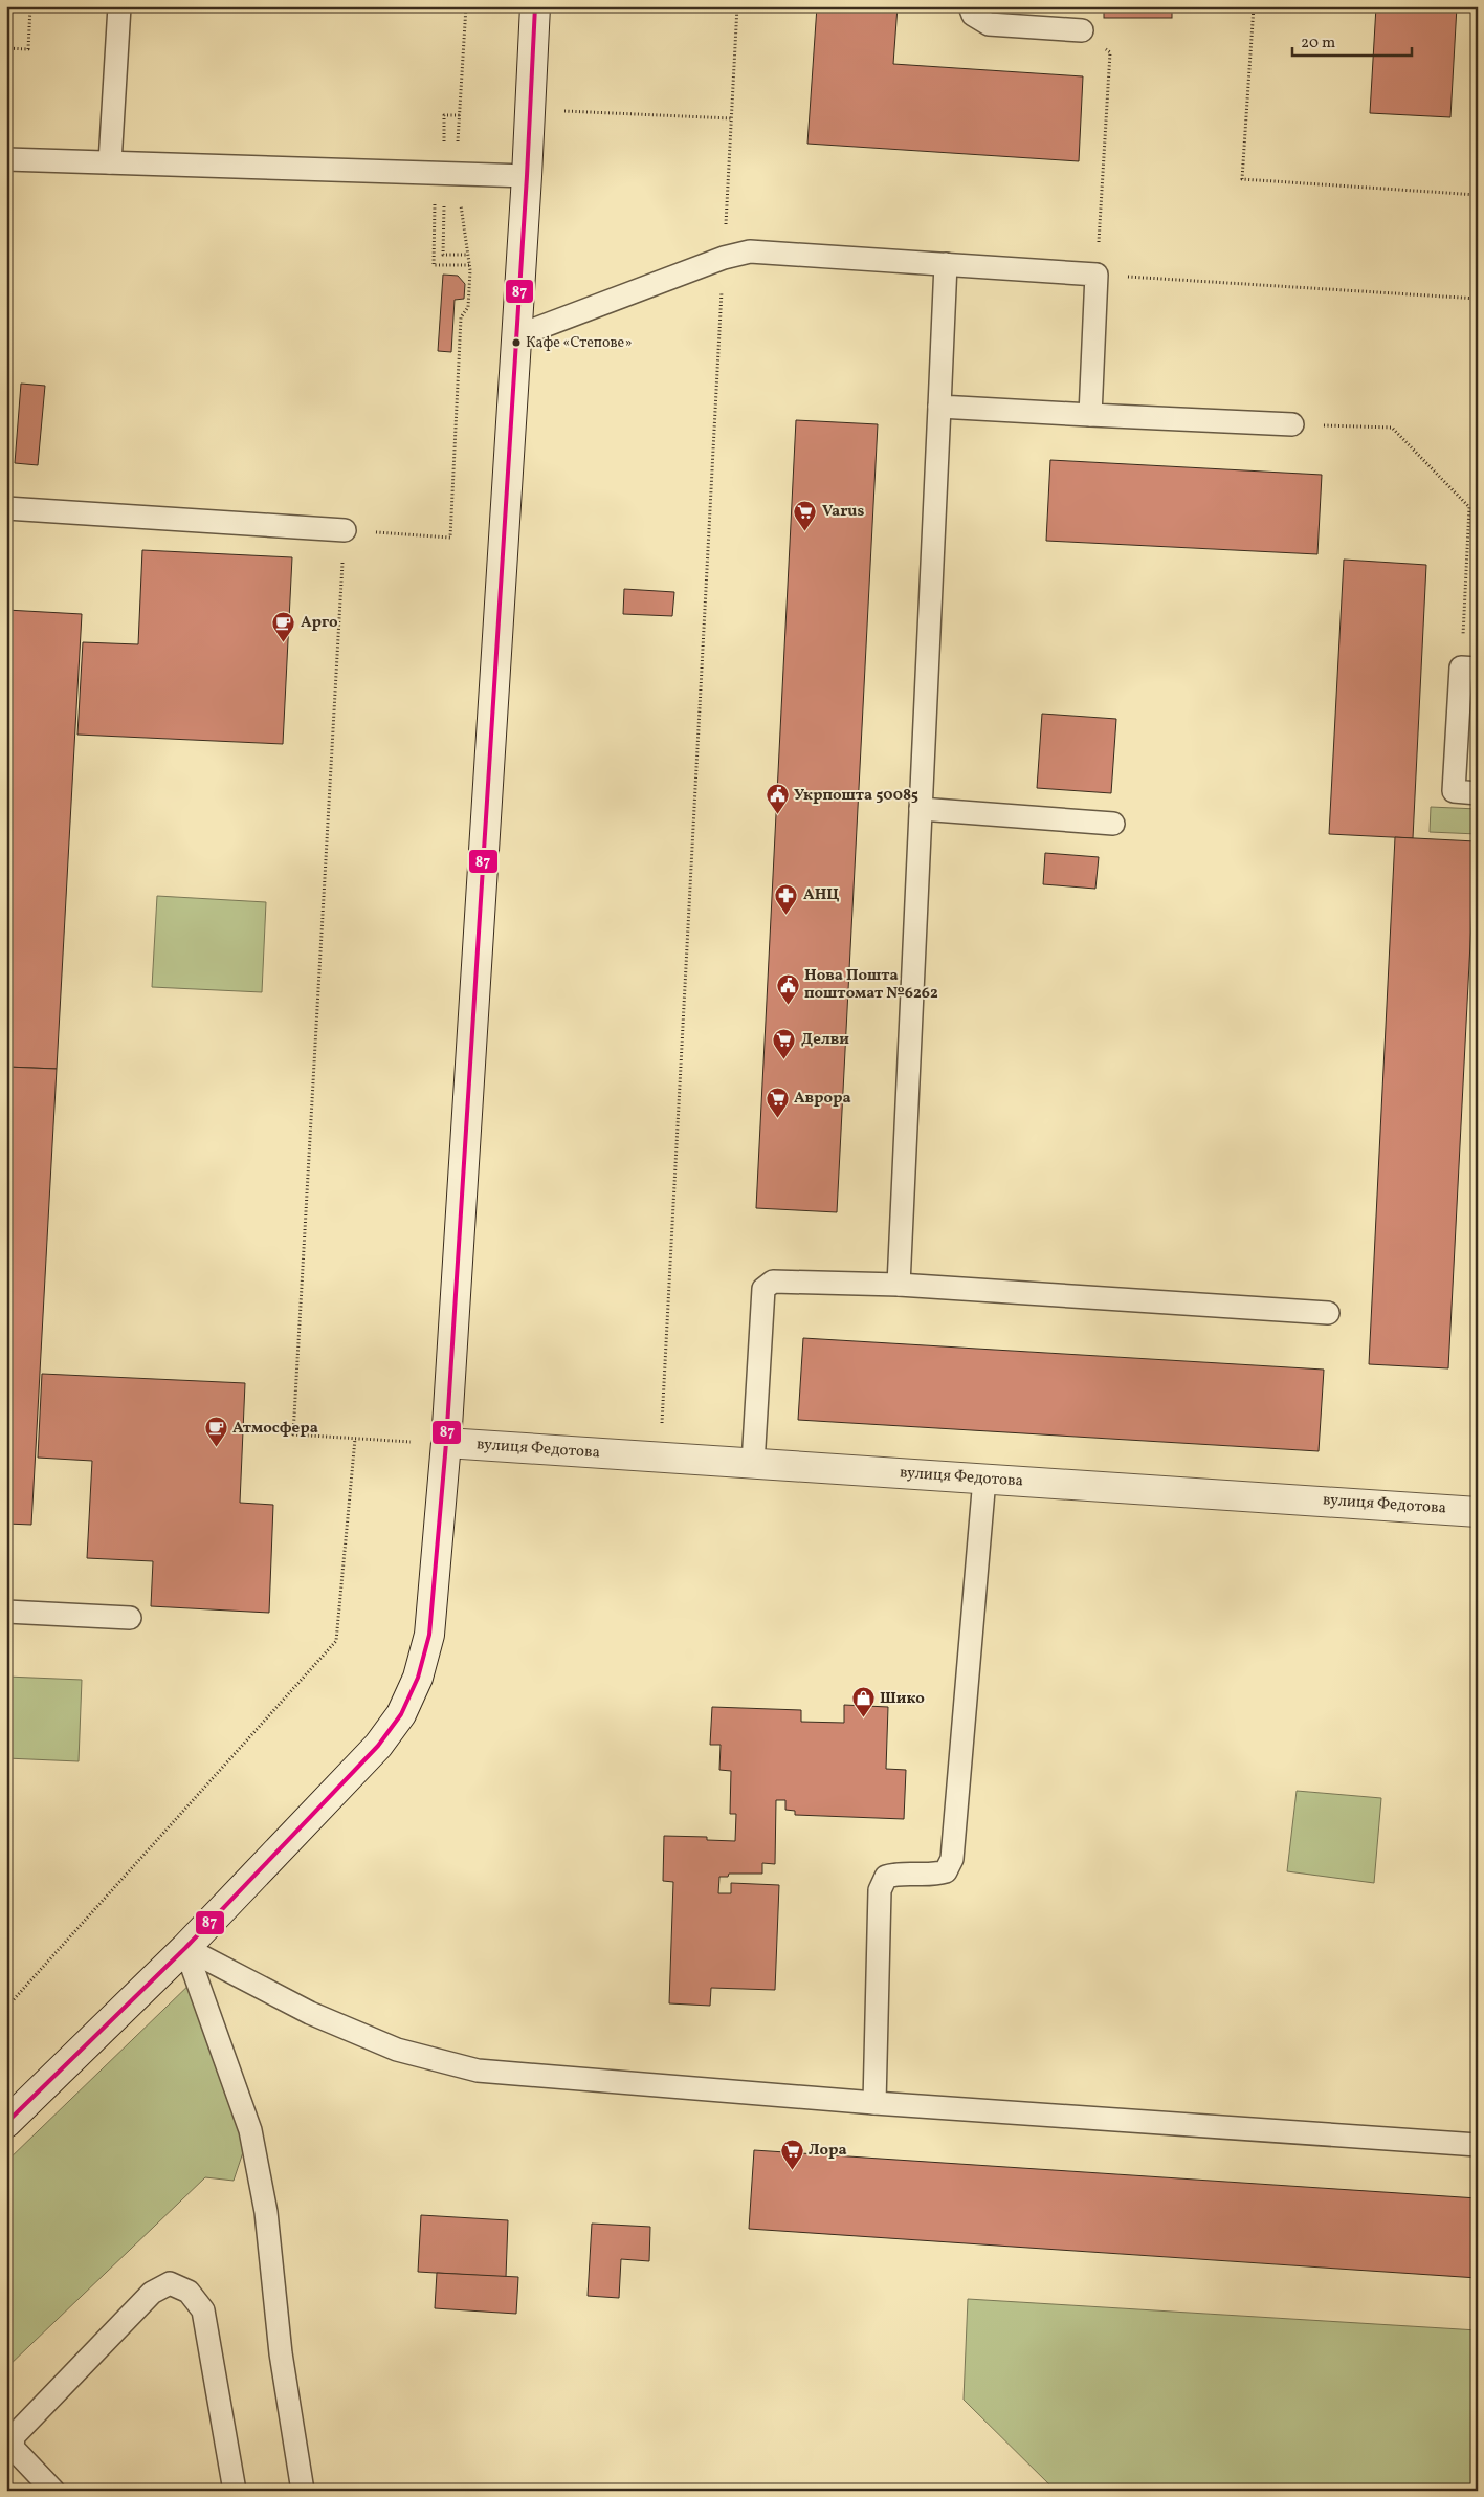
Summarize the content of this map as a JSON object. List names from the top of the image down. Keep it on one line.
{"streets":{"main road":["вулиця Федотова"]},"places":{"other":["Кафе «Степове»"],"supermarket":["Varus","Делви","Аврора","Лора"],"cafe":["Арго","Атмосфера"],"public building":["Укрпошта 50085","Нова Пошта поштомат №6262"],"pharmacy":["АНЦ"],"shop":["Шико"]},"lines":["transit line 87"],"scale_bar":"20 m"}
